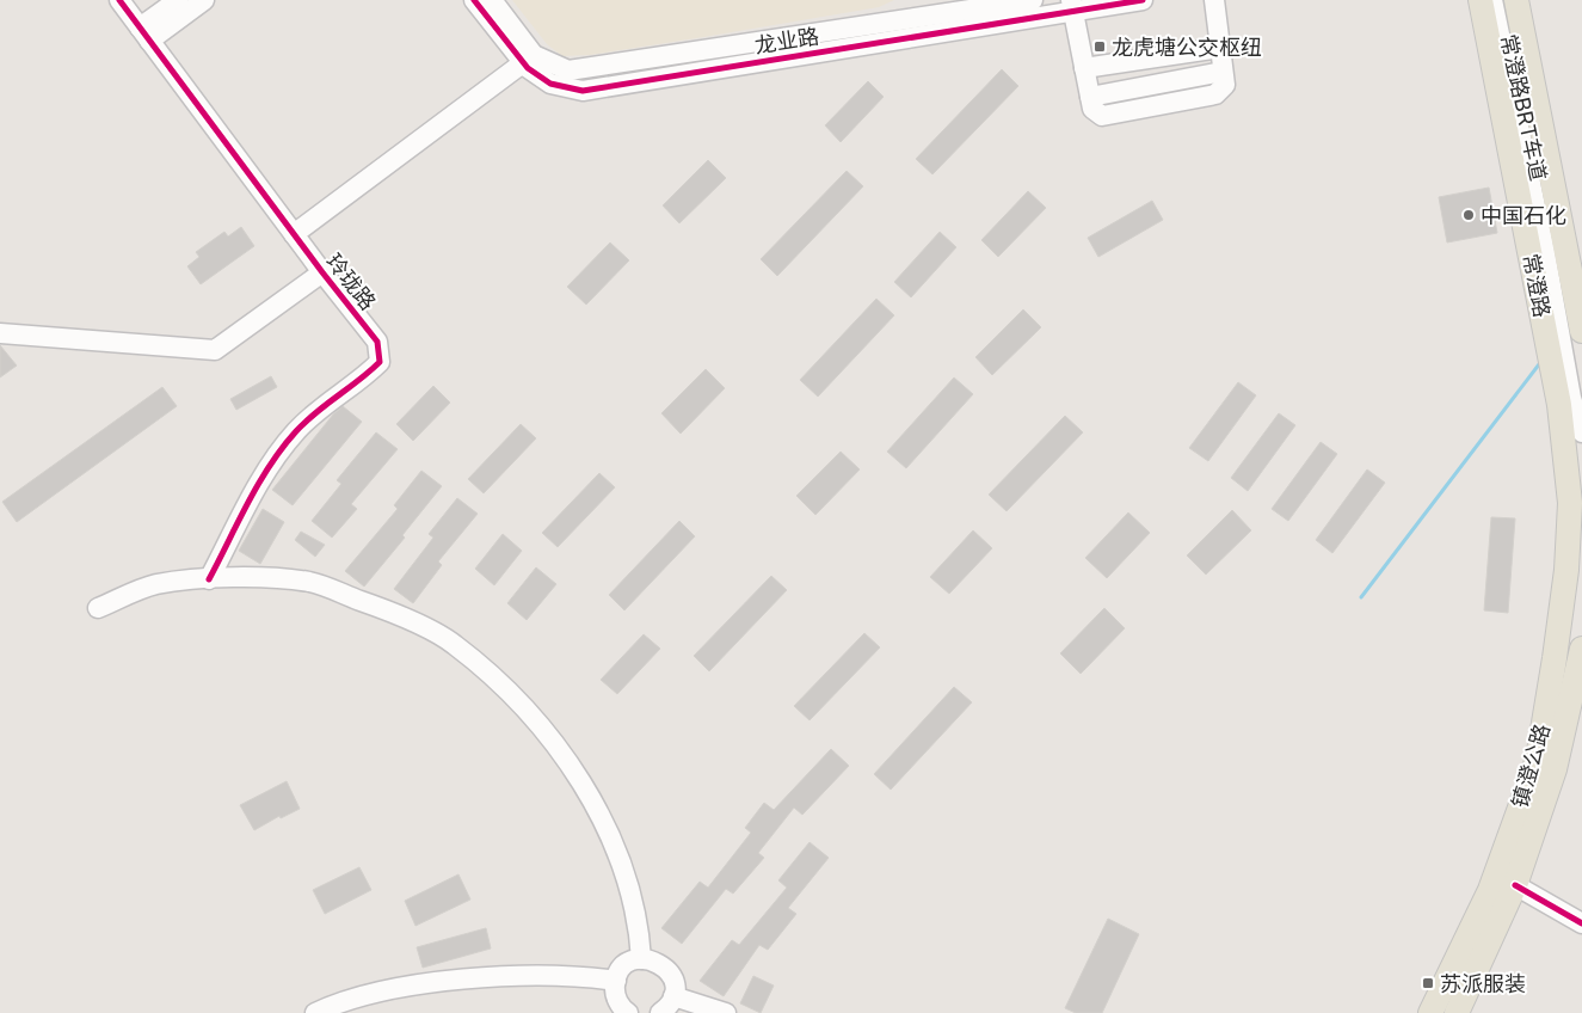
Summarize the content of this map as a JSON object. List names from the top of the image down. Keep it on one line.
{"streets":{"main road":["常澄路","镇澄公路"],"street":["龙业路","常澄路BRT车道","玲珑路"]},"crossings":[["常澄路","镇澄公路"]],"places":{"transit":["龙虎塘公交枢纽","苏派服装"],"other":["中国石化"]}}
